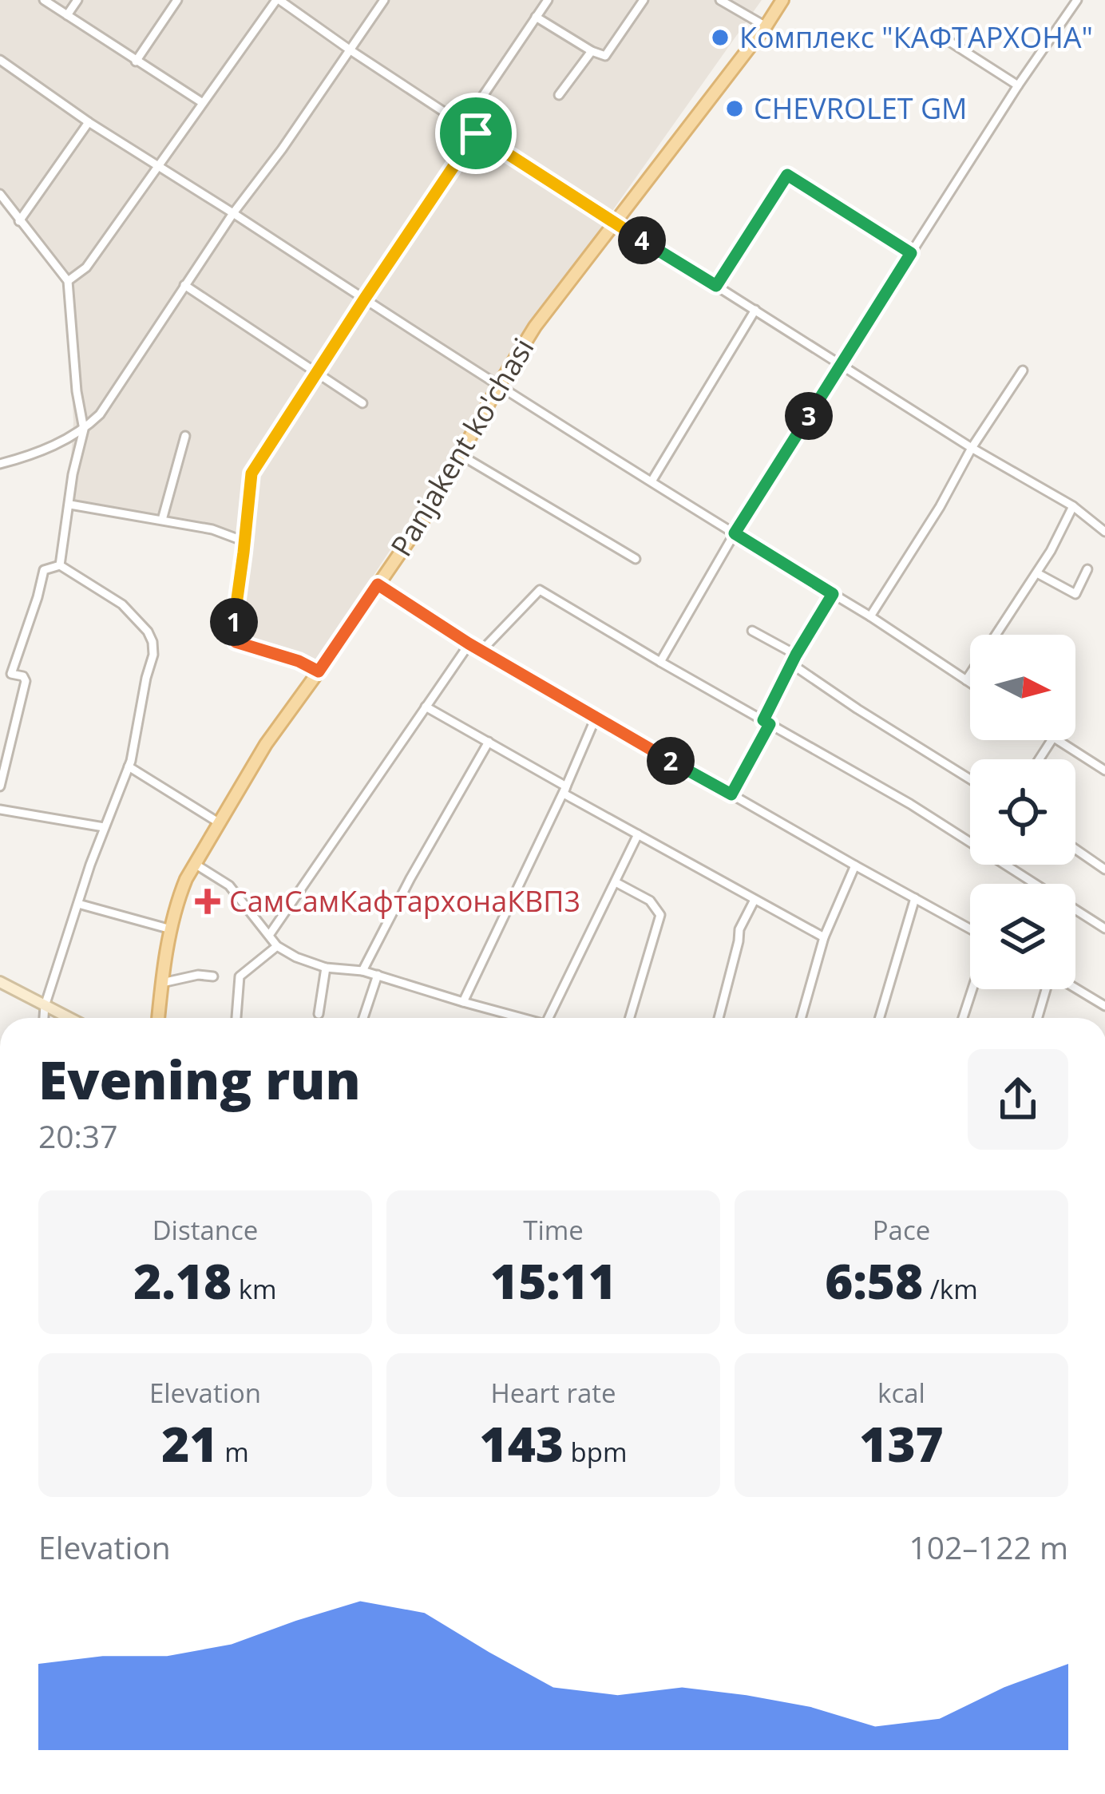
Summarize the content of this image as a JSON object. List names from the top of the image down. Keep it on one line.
{"streets":{"main road":["Panjakent ko'chasi"]},"places":{"other":["Комплекс \"КАФТАРХОНА\"","CHEVROLET GM"],"health":["СамСамКафтархонаКВП3"]},"north":"right","page":{"pins":["4","3","1","2"],"heading":["Evening run","20:37"],"stats":[["Distance","2.18 km"],["Time","15:11"],["Pace","6:58 /km"],["Elevation","21 m"],["Heart rate","143 bpm"],["kcal","137"]],"chart":["Elevation","102–122 m"]}}
